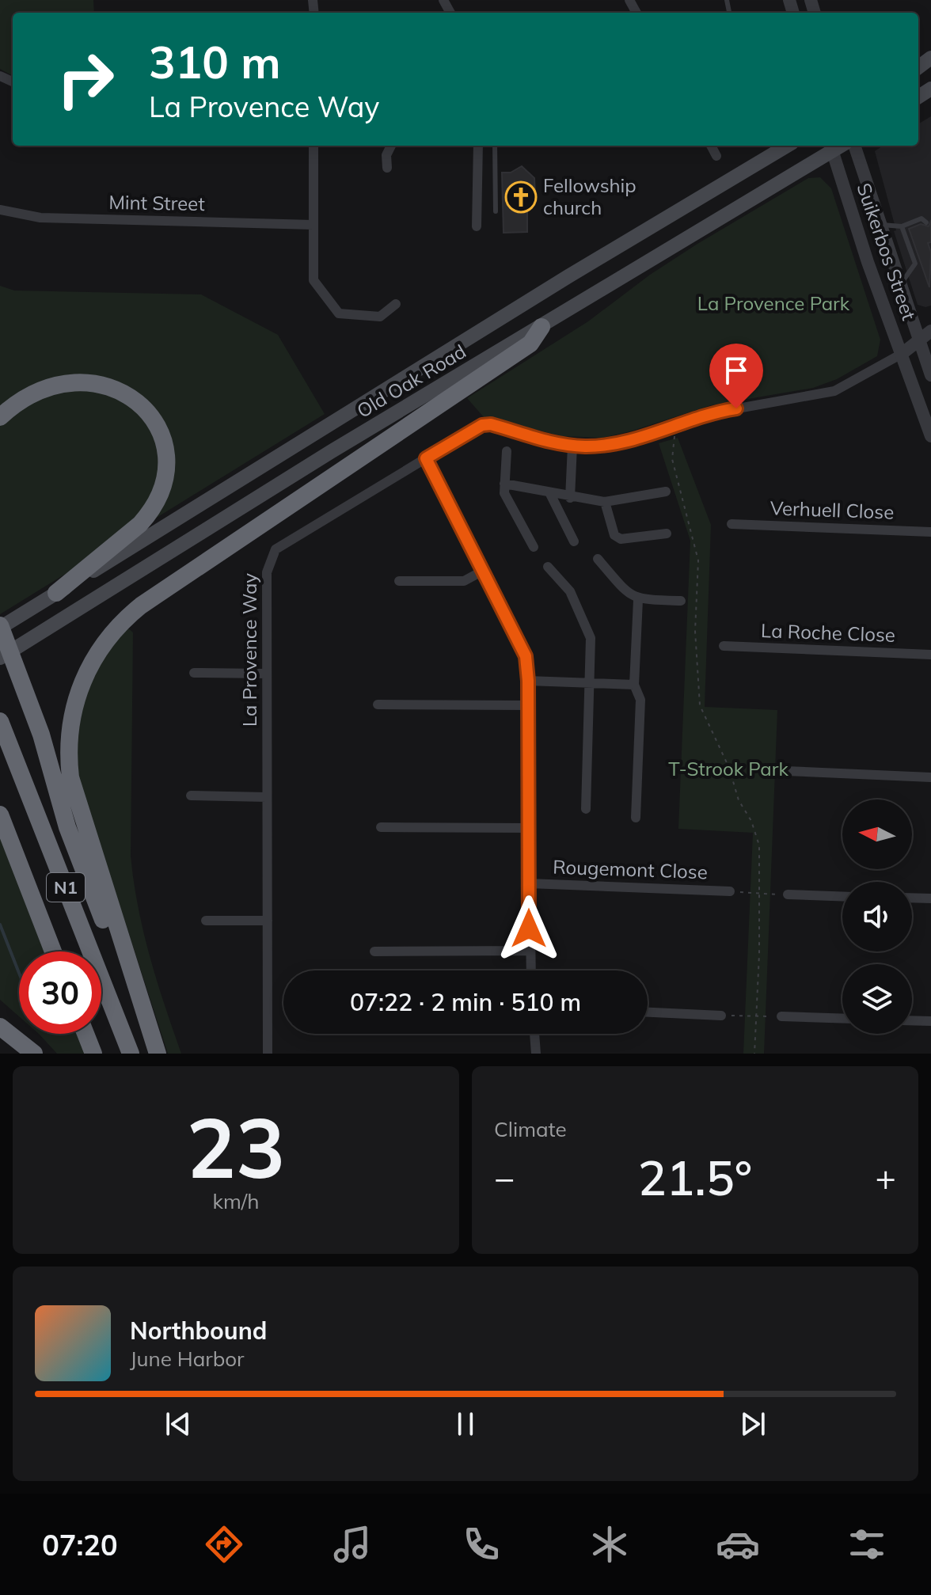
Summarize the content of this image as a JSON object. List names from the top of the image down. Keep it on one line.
{"streets":{"highway":["N1"],"main road":["Old Oak Road"],"street":["Mint Street","Suikerbos Street","Verhuell Close","La Roche Close","La Provence Way","Rougemont Close"]},"crossings":[["Suikerbos Street","Old Oak Road"],["Suikerbos Street","La Provence Way"]],"parks":["La Provence Park","T-Strook Park"],"places":{"church":["Fellowship church"]},"north":"left","page":{"turn":["310 m","La Provence Way"],"limit":"30","trip":"07:22 · 2 min · 510 m","tile":[["23","km/h"],"Climate"],"heat":["−","21.5°","+"],"song":["Northbound","June Harbor"],"tabs":"07:20"}}
